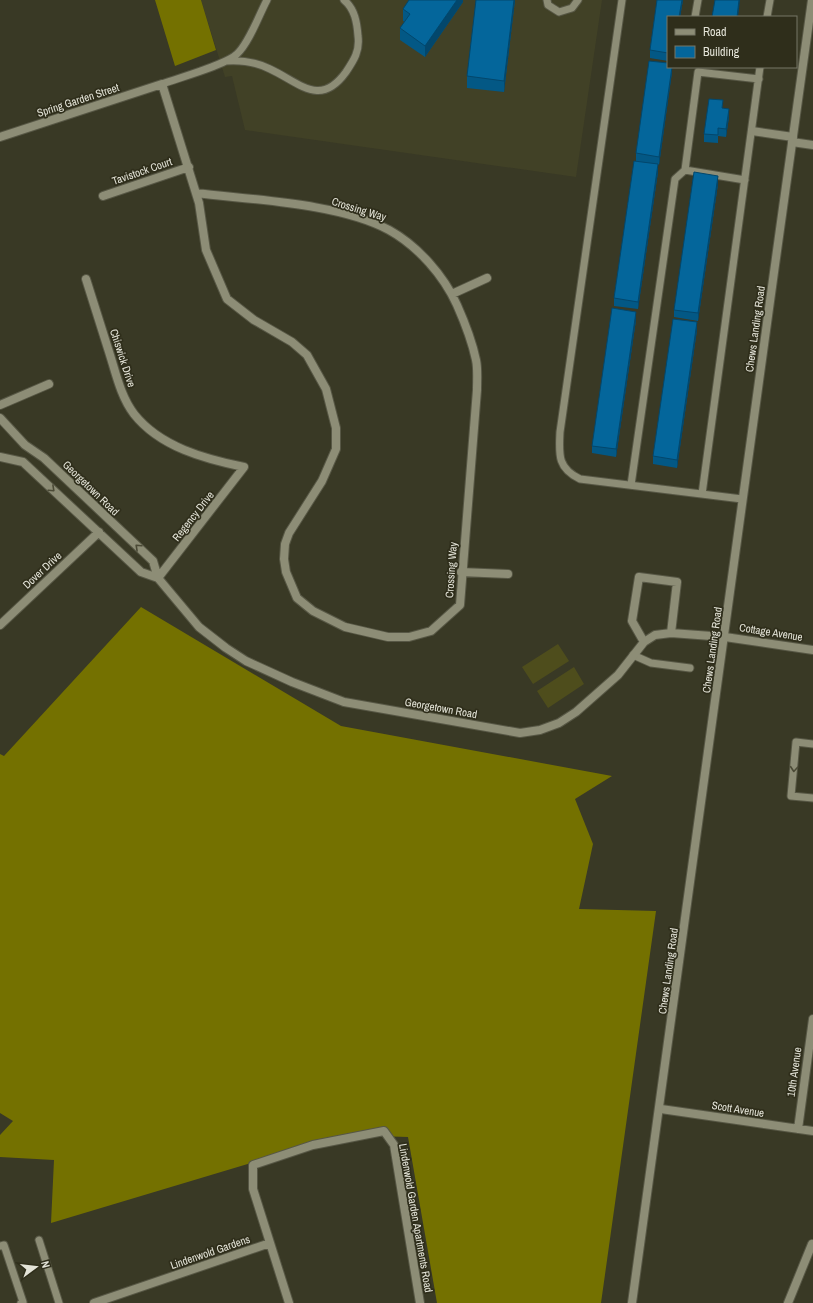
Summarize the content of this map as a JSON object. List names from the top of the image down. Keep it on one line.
{"streets":{"street":["Spring Garden Street","Tavistock Court","Crossing Way","Chews Landing Road","Chiswick Drive","Georgetown Road","Regency Drive","Dover Drive","Cottage Avenue","10th Avenue","Scott Avenue","Lindenwold Garden Apartments Road","Lindenwold Gardens"]},"crossings":[["Spring Garden Street","Crossing Way"],["Tavistock Court","Crossing Way"],["Chews Landing Road","Georgetown Road"],["Chews Landing Road","Cottage Avenue"],["Chews Landing Road","Scott Avenue"],["Chiswick Drive","Regency Drive"],["Georgetown Road","Regency Drive"],["Georgetown Road","Dover Drive"],["Georgetown Road","Cottage Avenue"],["10th Avenue","Scott Avenue"],["Lindenwold Garden Apartments Road","Lindenwold Gardens"]],"legend":["Road","Building"],"north":"right"}
